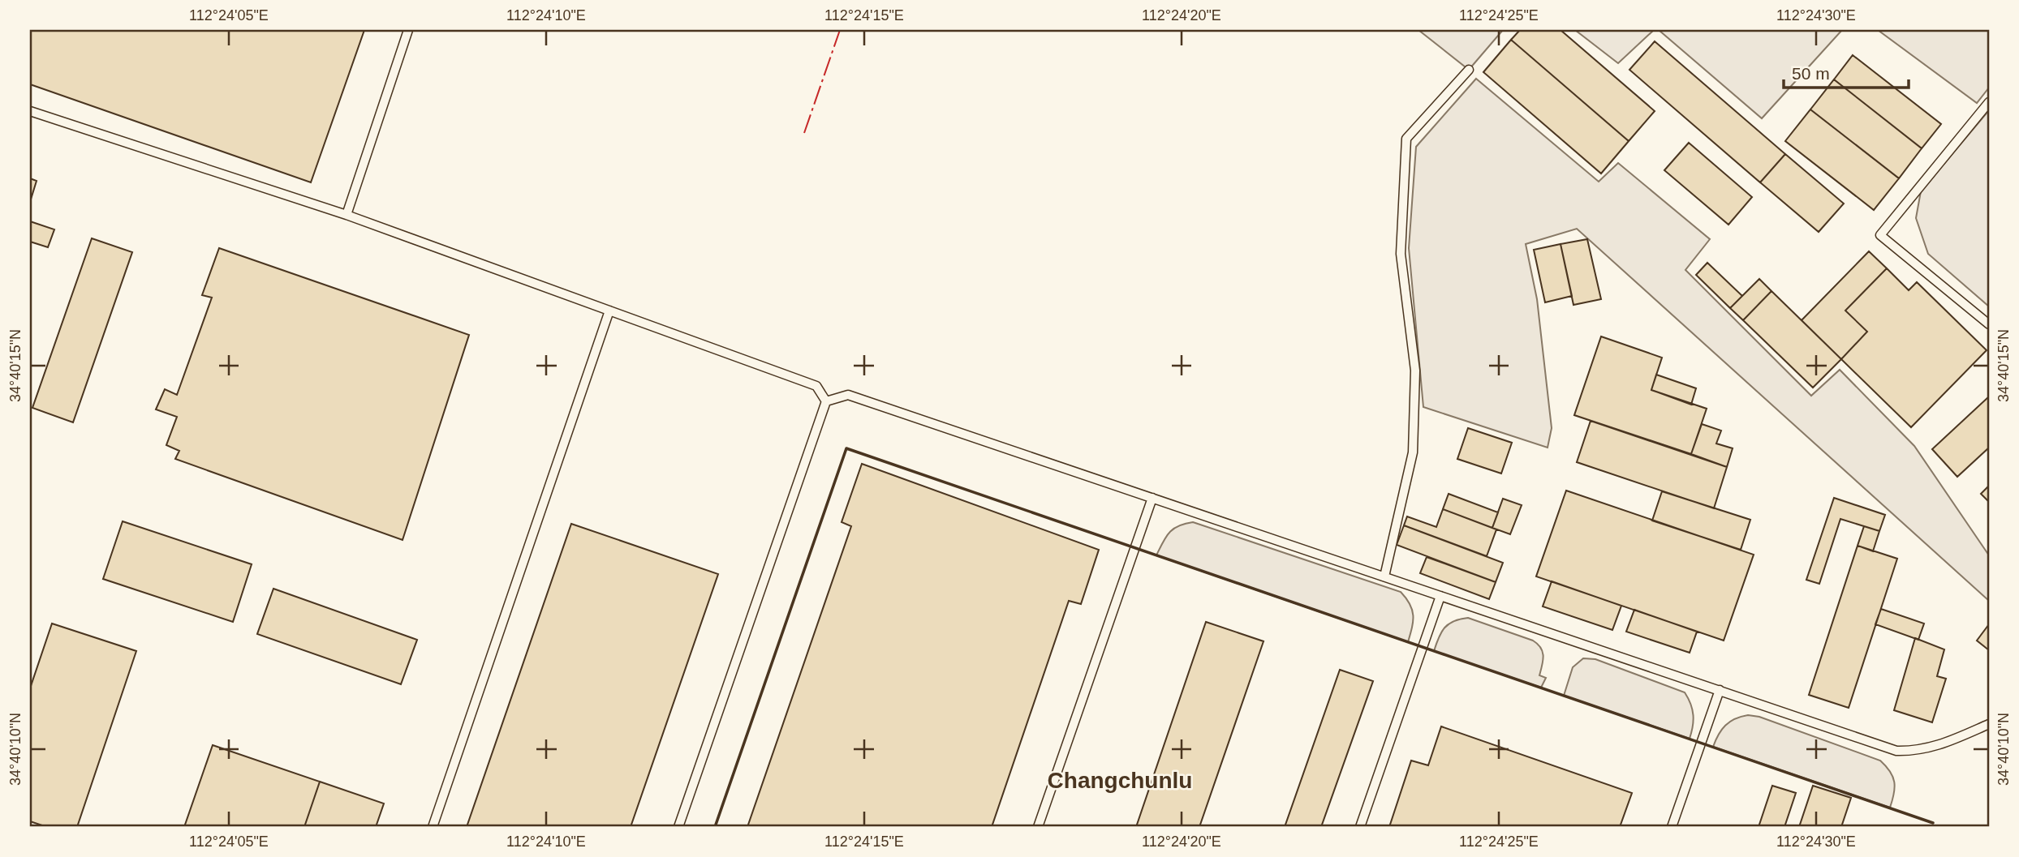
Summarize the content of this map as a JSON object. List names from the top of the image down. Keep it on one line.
{"districts":["Changchunlu"],"scale_bar":"50 m","coordinates":["112°24'05\"E","112°24'10\"E","112°24'15\"E","112°24'20\"E","112°24'25\"E","112°24'30\"E","34°40'15\"N","34°40'10\"N"]}
